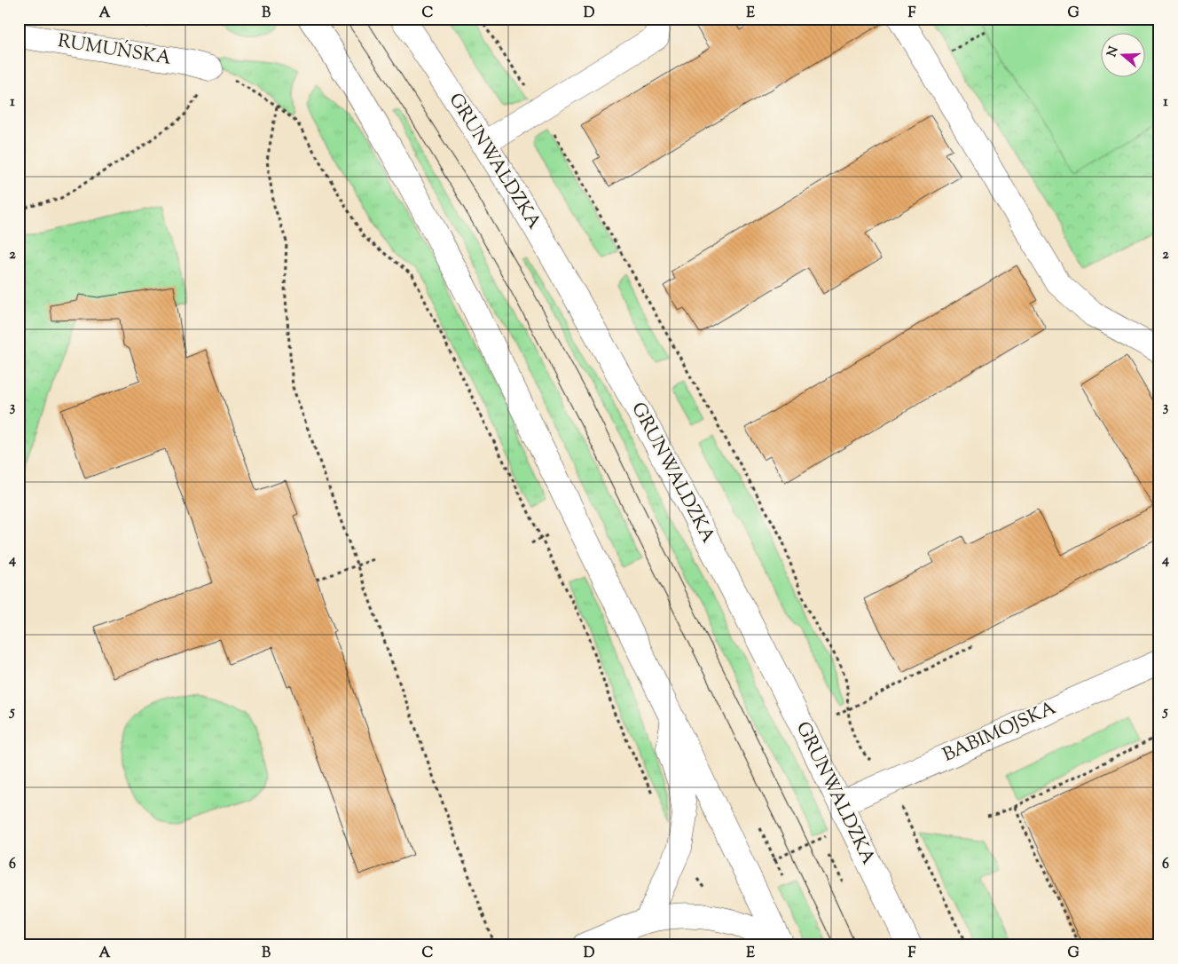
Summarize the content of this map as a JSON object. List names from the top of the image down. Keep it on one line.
{"streets":{"street":["RUMUŃSKA","GRUNWALDZKA","BABIMOJSKA"]},"crossings":[["GRUNWALDZKA","BABIMOJSKA"]],"north":"left","grid":{"columns":["A","B","C","D","E","F","G"],"rows":["1","2","3","4","5","6"]}}
